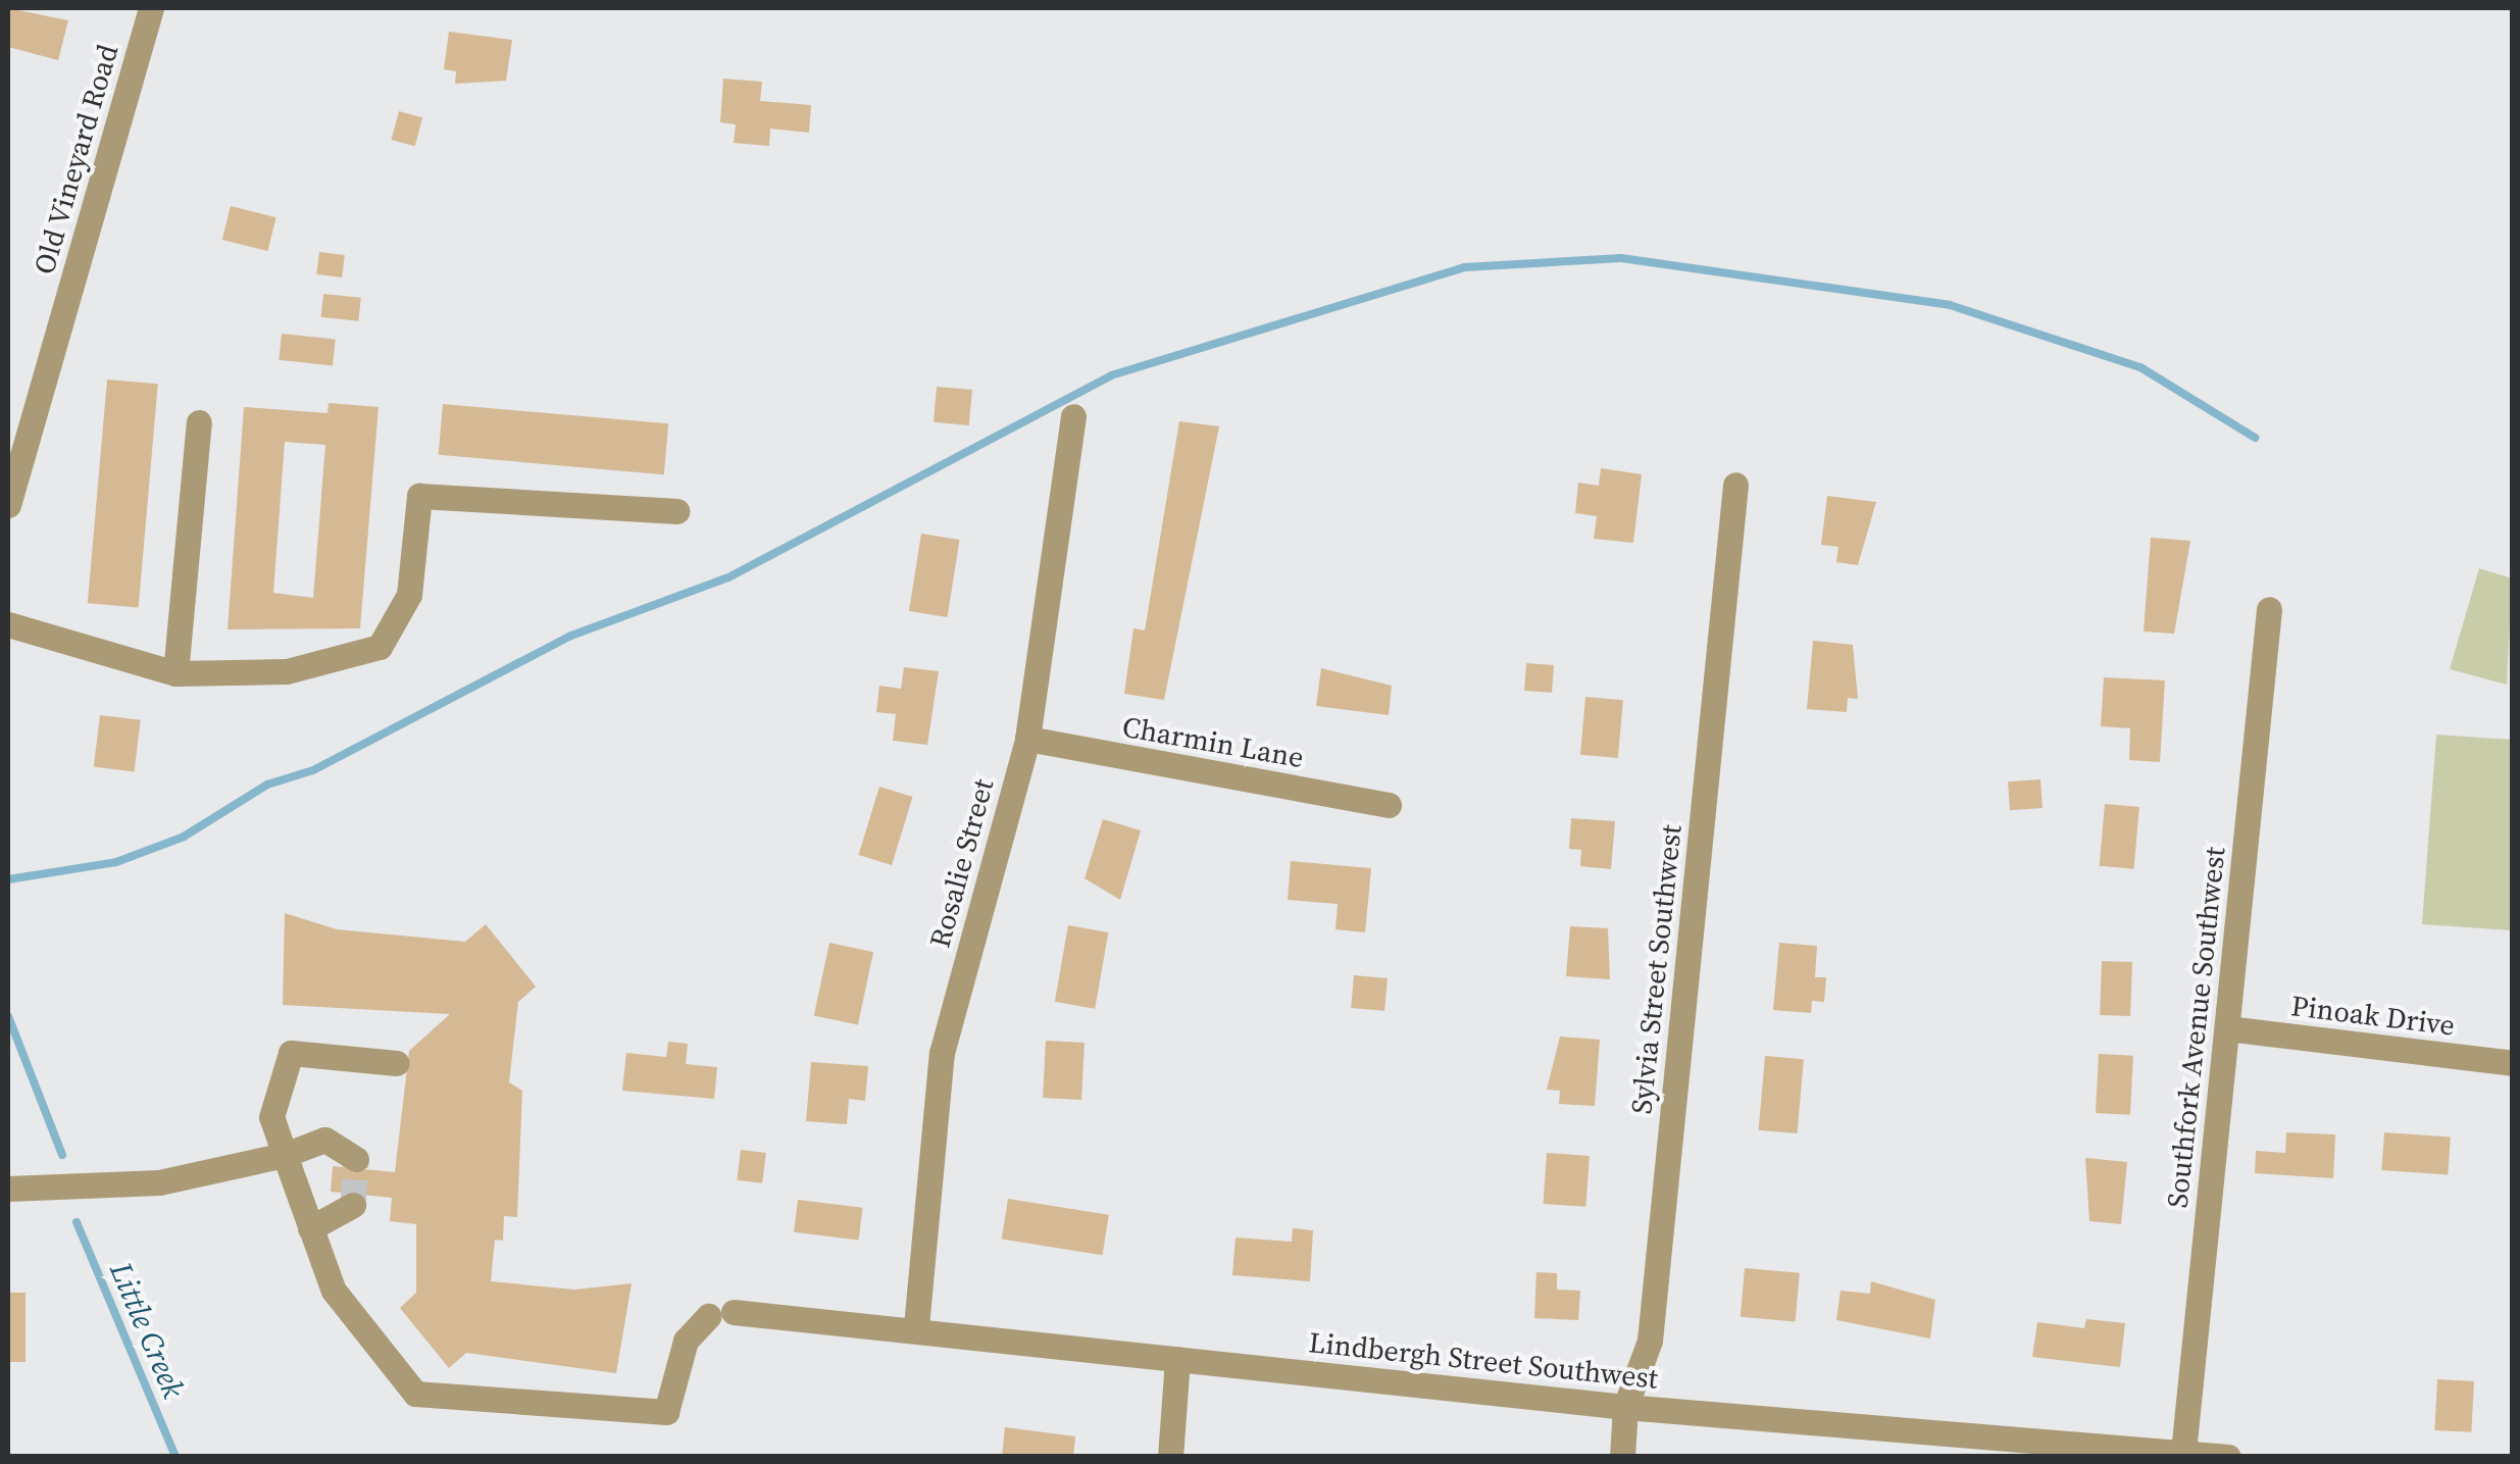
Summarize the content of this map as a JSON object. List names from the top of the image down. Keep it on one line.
{"streets":{"street":["Old Vineyard Road","Charmin Lane","Rosalie Street","Sylvia Street Southwest","Pinoak Drive","Southfork Avenue Southwest","Lindbergh Street Southwest"]},"crossings":[["Charmin Lane","Rosalie Street"],["Rosalie Street","Lindbergh Street Southwest"],["Sylvia Street Southwest","Lindbergh Street Southwest"],["Pinoak Drive","Southfork Avenue Southwest"],["Southfork Avenue Southwest","Lindbergh Street Southwest"]],"water":["Little Creek"]}
